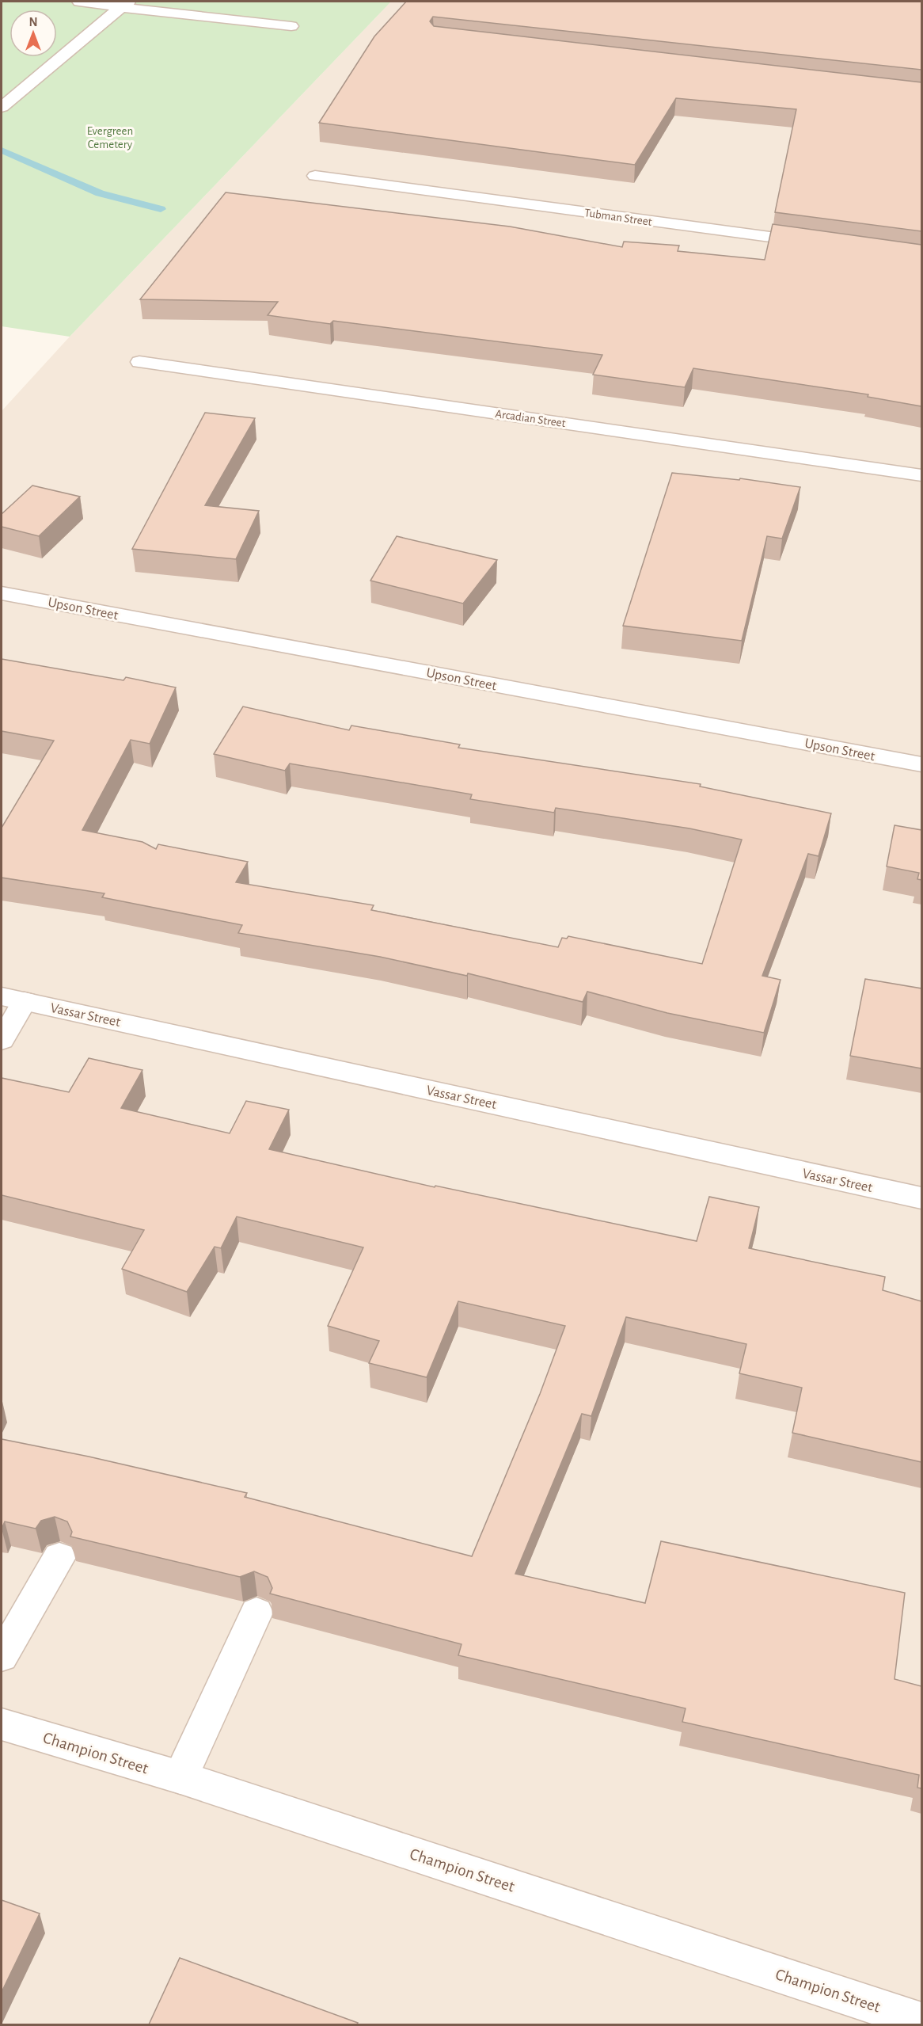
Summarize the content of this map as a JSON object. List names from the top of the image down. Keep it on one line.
{"streets":{"street":["Tubman Street","Arcadian Street","Upson Street","Vassar Street","Champion Street"]},"parks":["Evergreen Cemetery"],"north":"top"}
